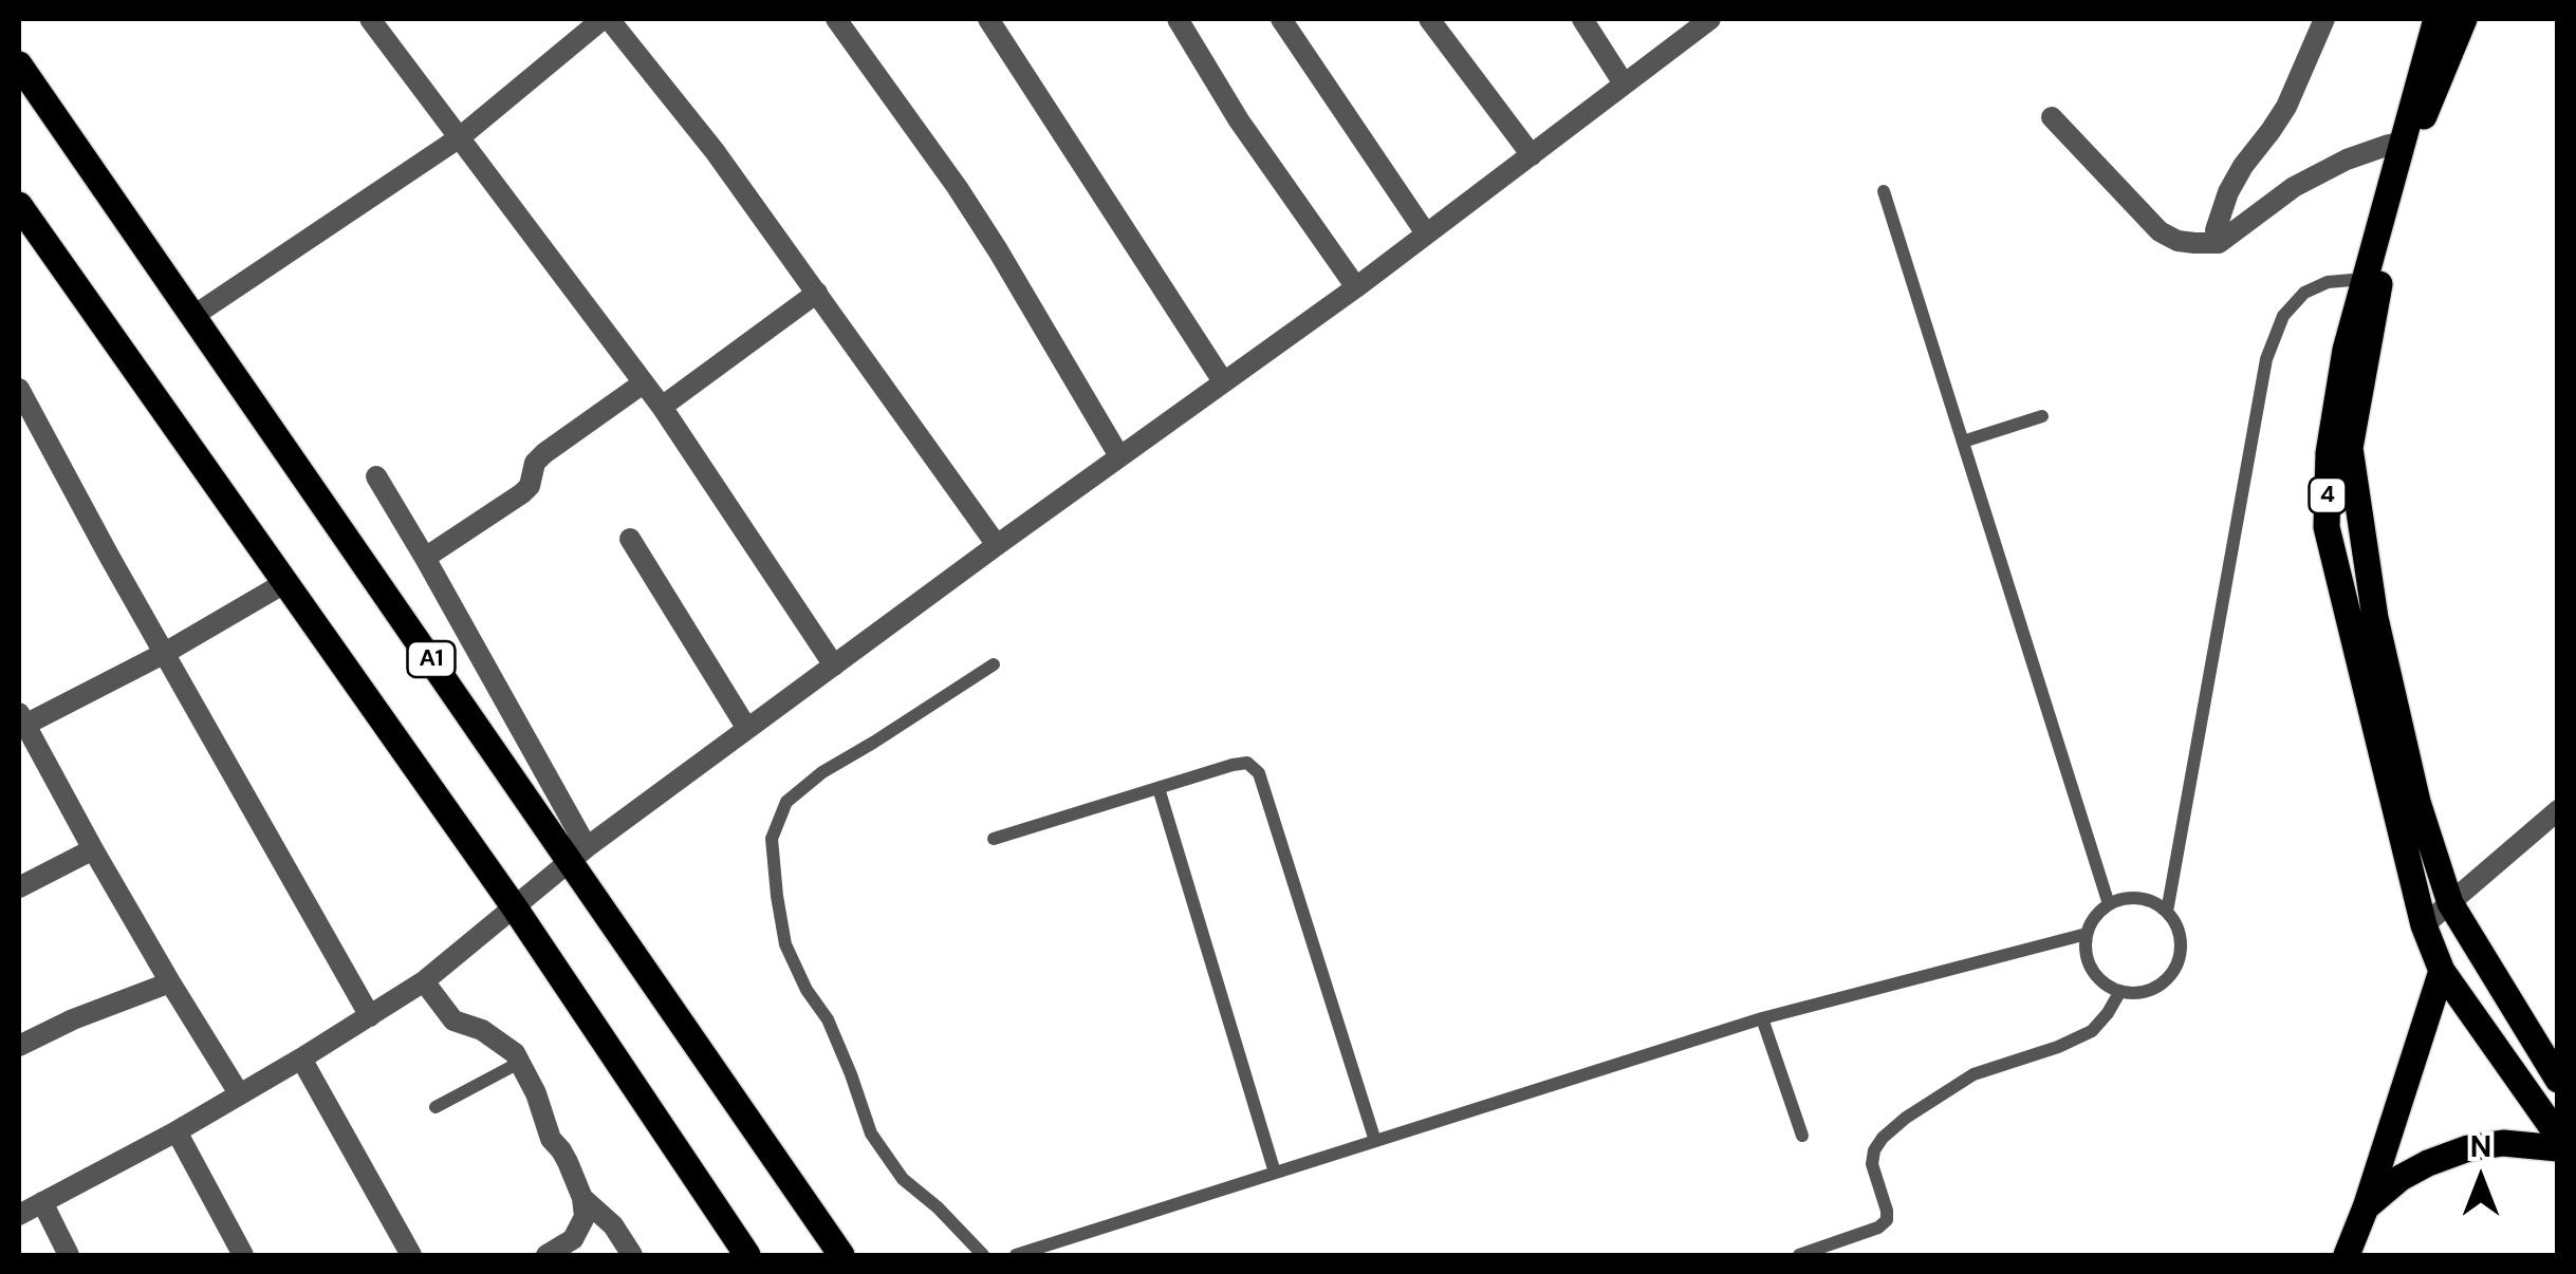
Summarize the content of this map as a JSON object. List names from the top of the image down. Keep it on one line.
{"streets":{"main road":["4","A1"]},"north":"top"}
